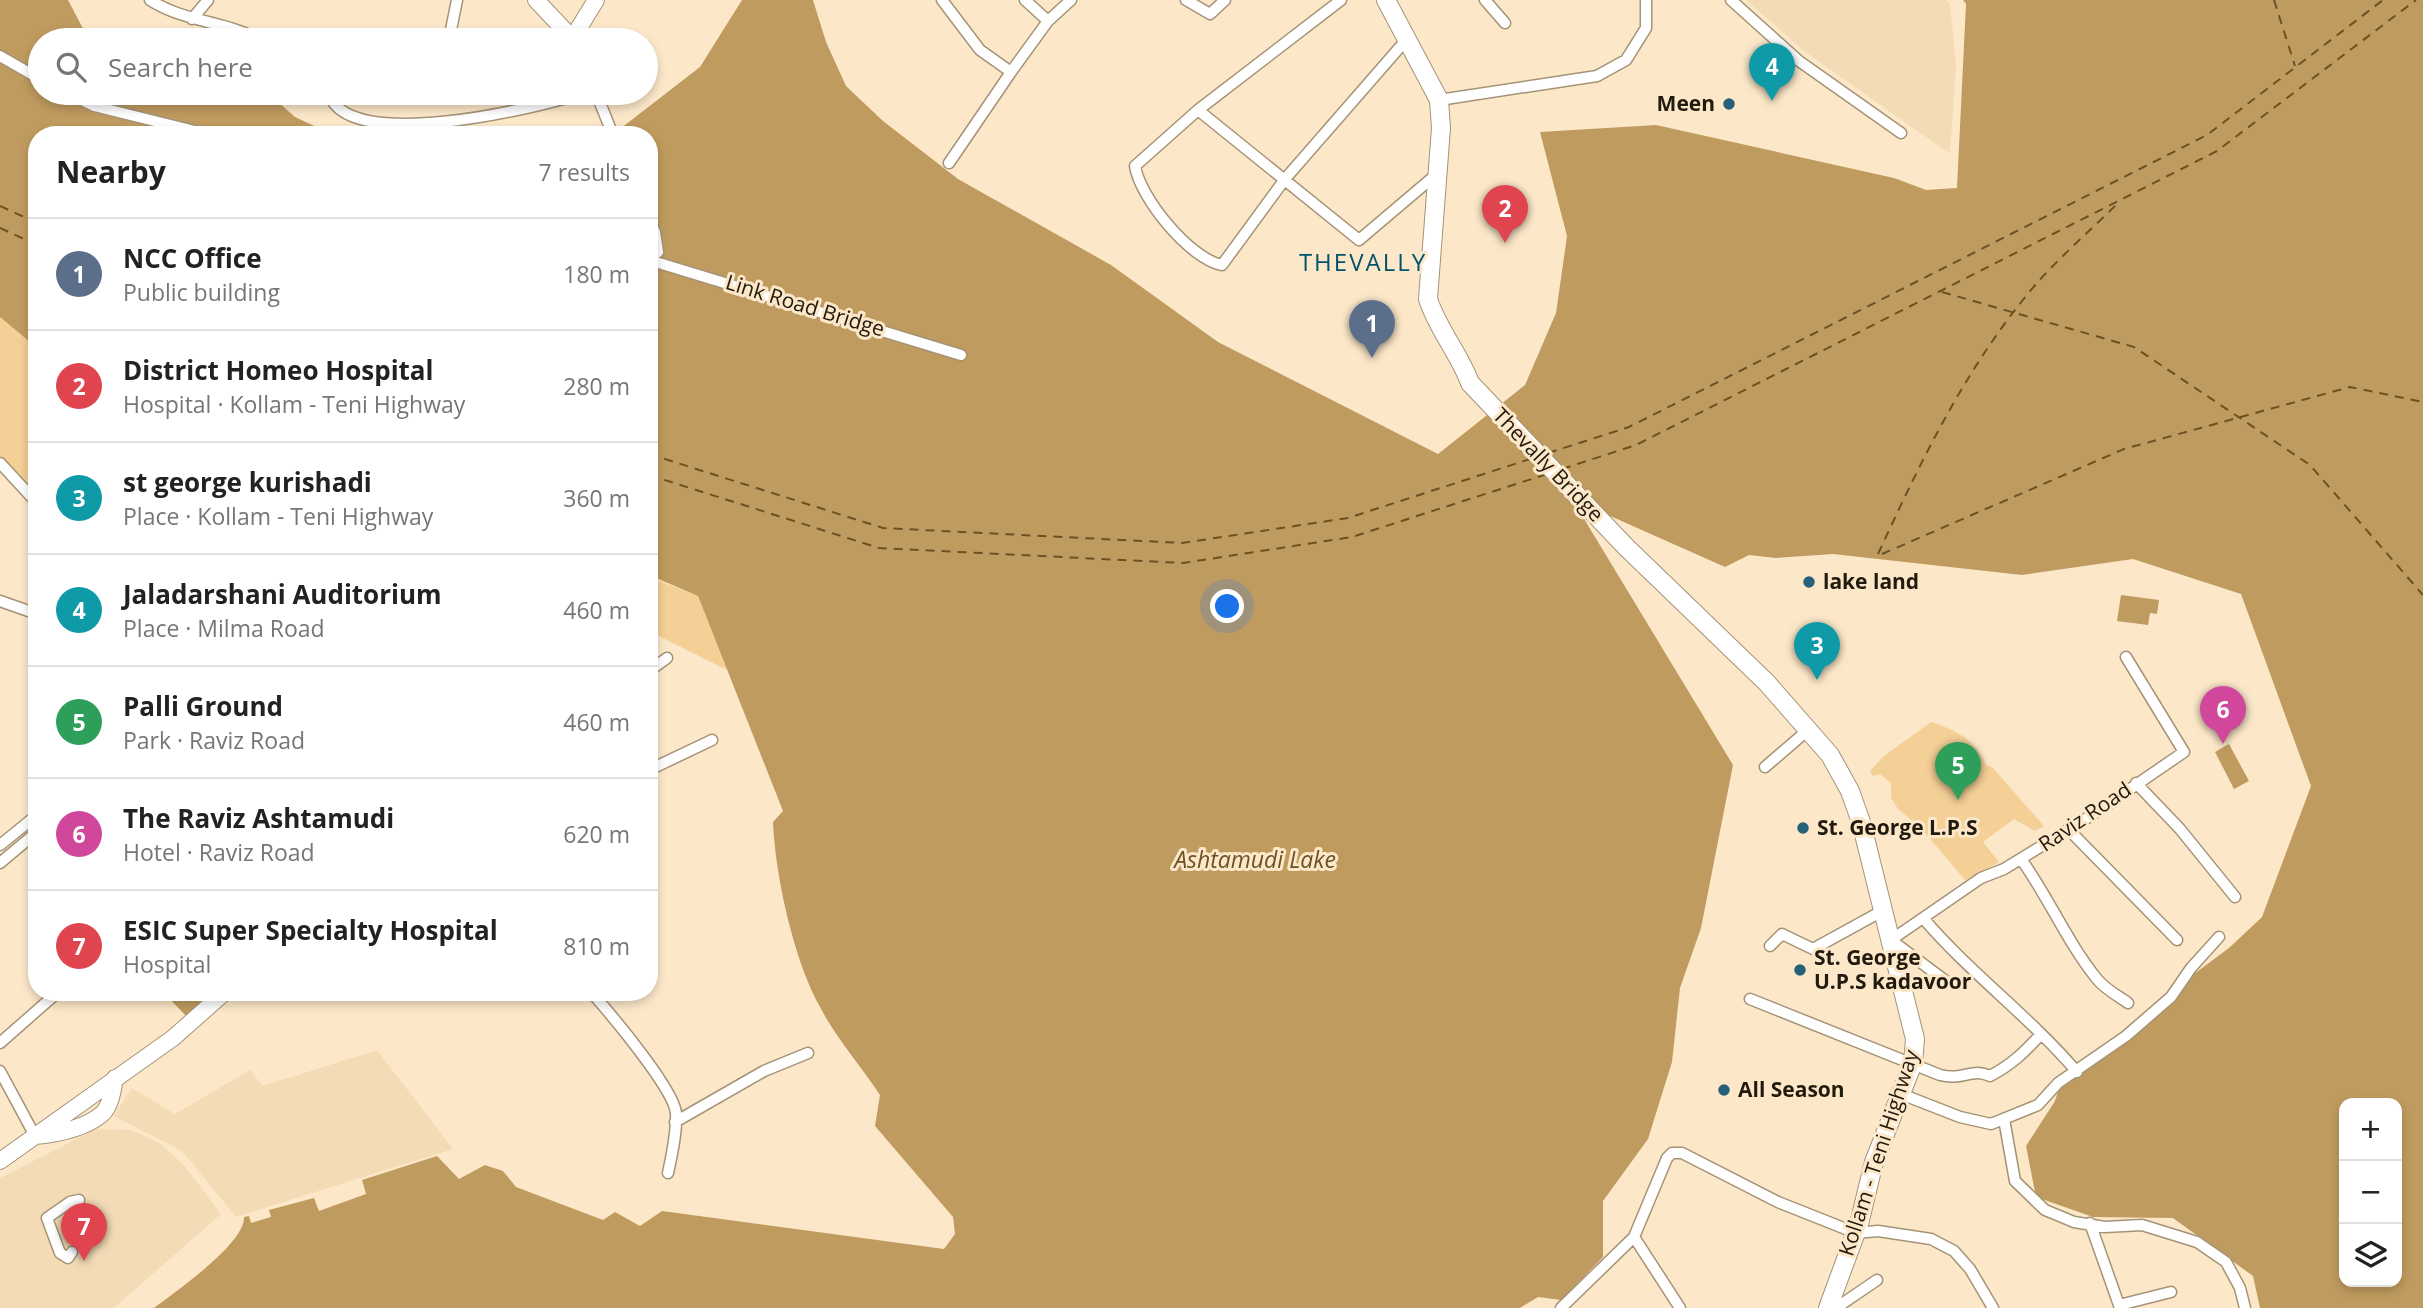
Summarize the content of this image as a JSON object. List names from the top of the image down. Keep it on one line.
{"streets":{"main road":["Thevally Bridge","Kollam - Teni Highway"],"street":["Link Road Bridge","Raviz Road"]},"crossings":[["Thevally Bridge","Kollam - Teni Highway"],["Raviz Road","Kollam - Teni Highway"]],"districts":["THEVALLY"],"water":["Ashtamudi Lake"],"places":["Meen","lake land","St. George L.P.S","St. George U.P.S kadavoor","All Season"],"page":{"search":"Search here","pins":["4","2","1","3","6","5","7"],"heading":["Nearby","7 results"],"list":[{"mark":"1","name":"NCC Office","note":"Public building","value":"180 m"},{"mark":"2","name":"District Homeo Hospital","note":"Hospital · Kollam - Teni Highway","value":"280 m"},{"mark":"3","name":"st george kurishadi","note":"Place · Kollam - Teni Highway","value":"360 m"},{"mark":"4","name":"Jaladarshani Auditorium","note":"Place · Milma Road","value":"460 m"},{"mark":"5","name":"Palli Ground","note":"Park · Raviz Road","value":"460 m"},{"mark":"6","name":"The Raviz Ashtamudi","note":"Hotel · Raviz Road","value":"620 m"},{"mark":"7","name":"ESIC Super Specialty Hospital","note":"Hospital","value":"810 m"}],"map_buttons":["+","−"]}}
